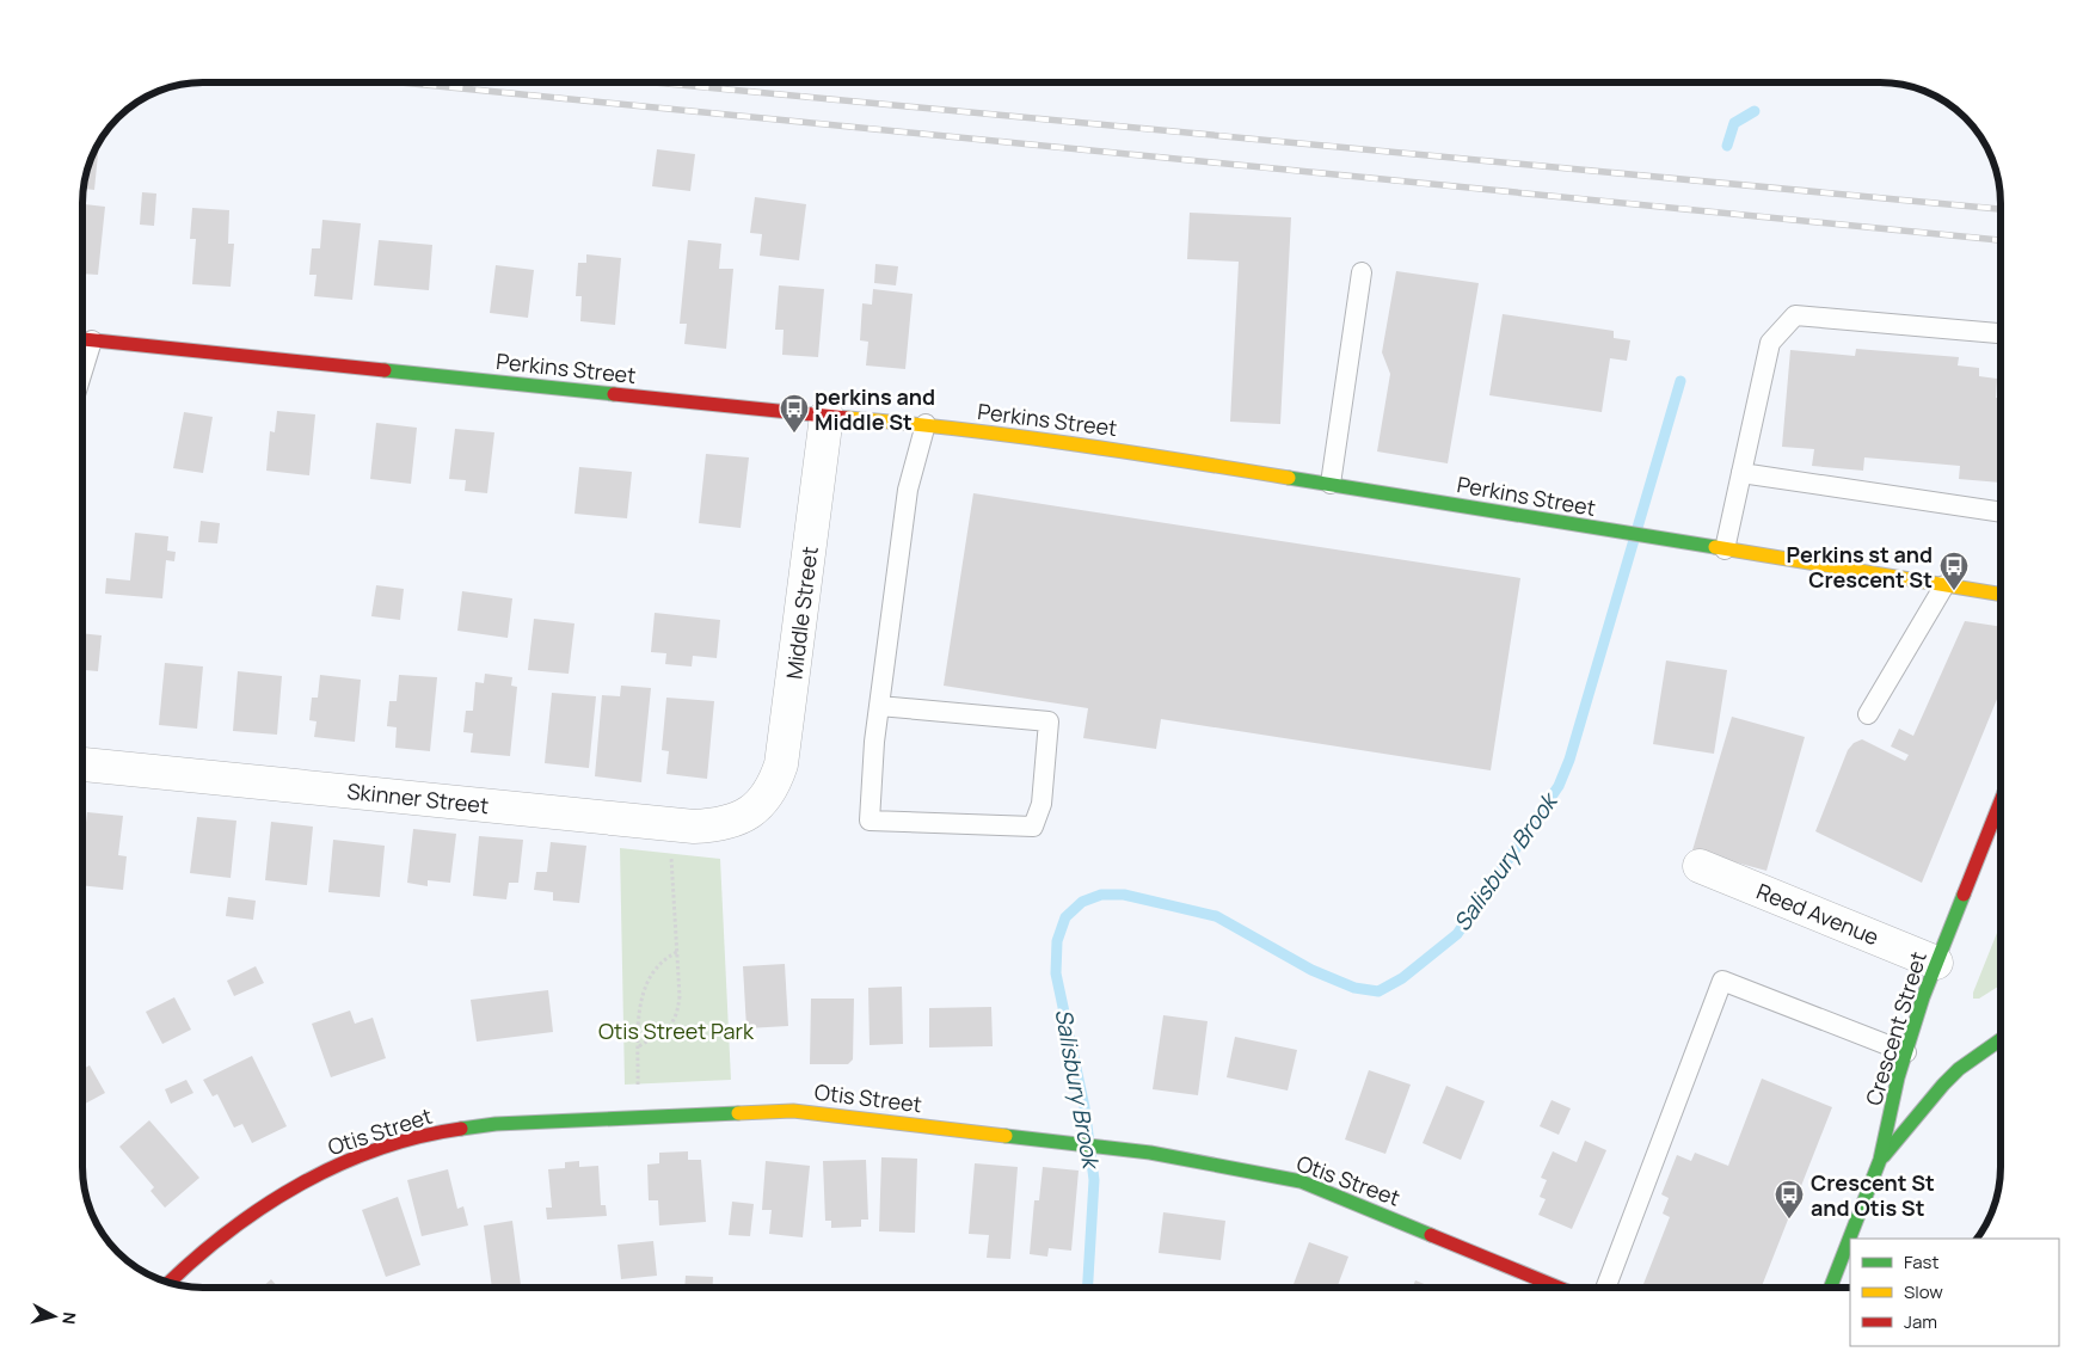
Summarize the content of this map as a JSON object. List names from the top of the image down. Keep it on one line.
{"streets":{"street":["Perkins Street","Middle Street","Skinner Street","Reed Avenue","Crescent Street","Otis Street"]},"crossings":[["Perkins Street","Middle Street"],["Middle Street","Skinner Street"],["Reed Avenue","Crescent Street"]],"water":["Salisbury Brook"],"parks":["Otis Street Park"],"places":{"bus stop":["perkins and Middle St","Perkins st and Crescent St","Crescent St and Otis St"]},"legend":["Fast","Slow","Jam"],"north":"right"}
